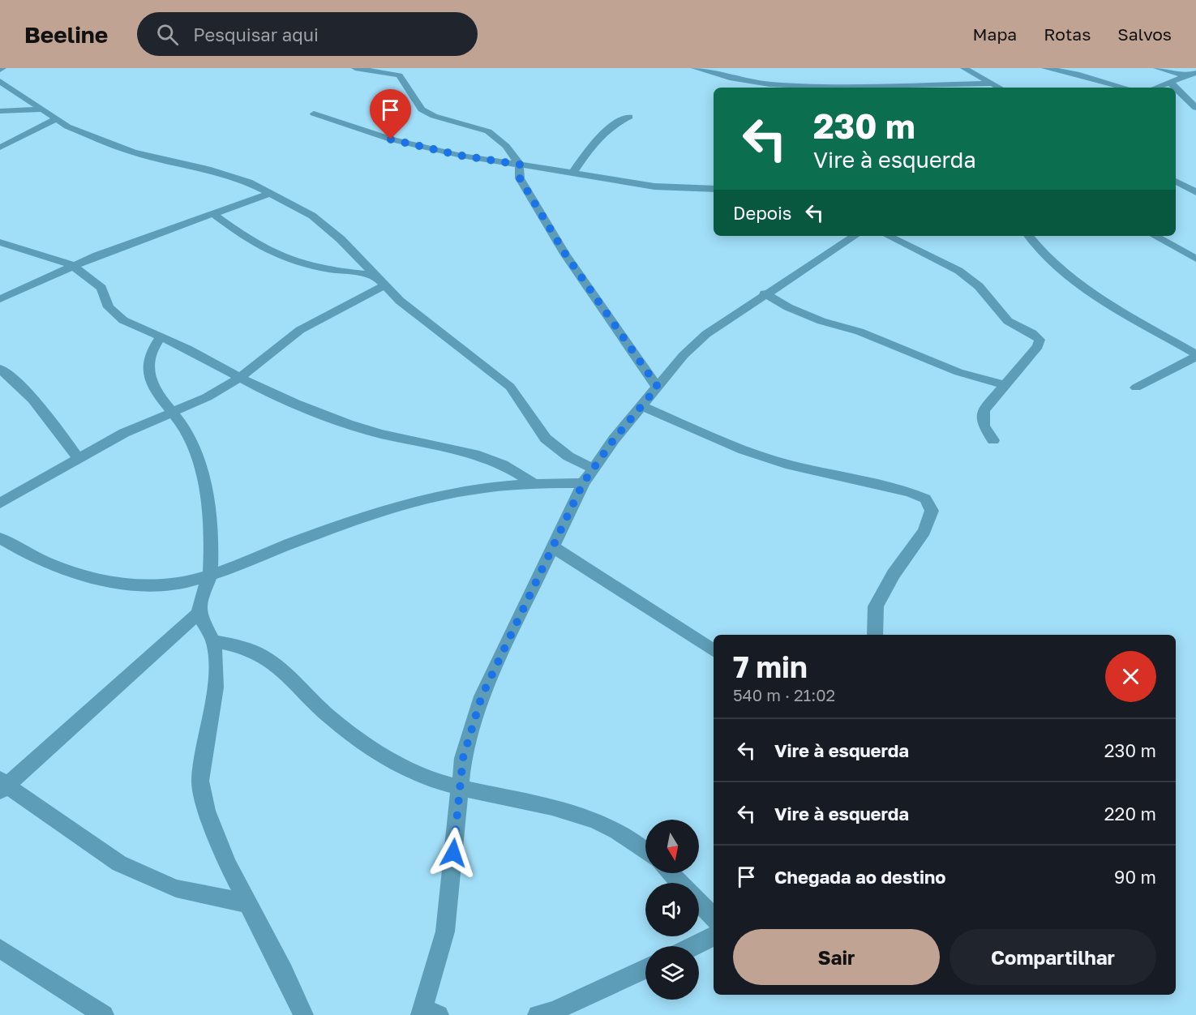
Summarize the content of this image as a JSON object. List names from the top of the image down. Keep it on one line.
{"north":"bottom","page":{"header":"Beeline","search":"Pesquisar aqui","nav":["Mapa","Rotas","Salvos"],"turn":["230 m","Vire à esquerda"],"then":"Depois","heading":["7 min","540 m · 21:02"],"list":[{"name":"Vire à esquerda","value":"230 m"},{"name":"Vire à esquerda","value":"220 m"},{"name":"Chegada ao destino","value":"90 m"}],"buttons":["Sair","Compartilhar"]}}
